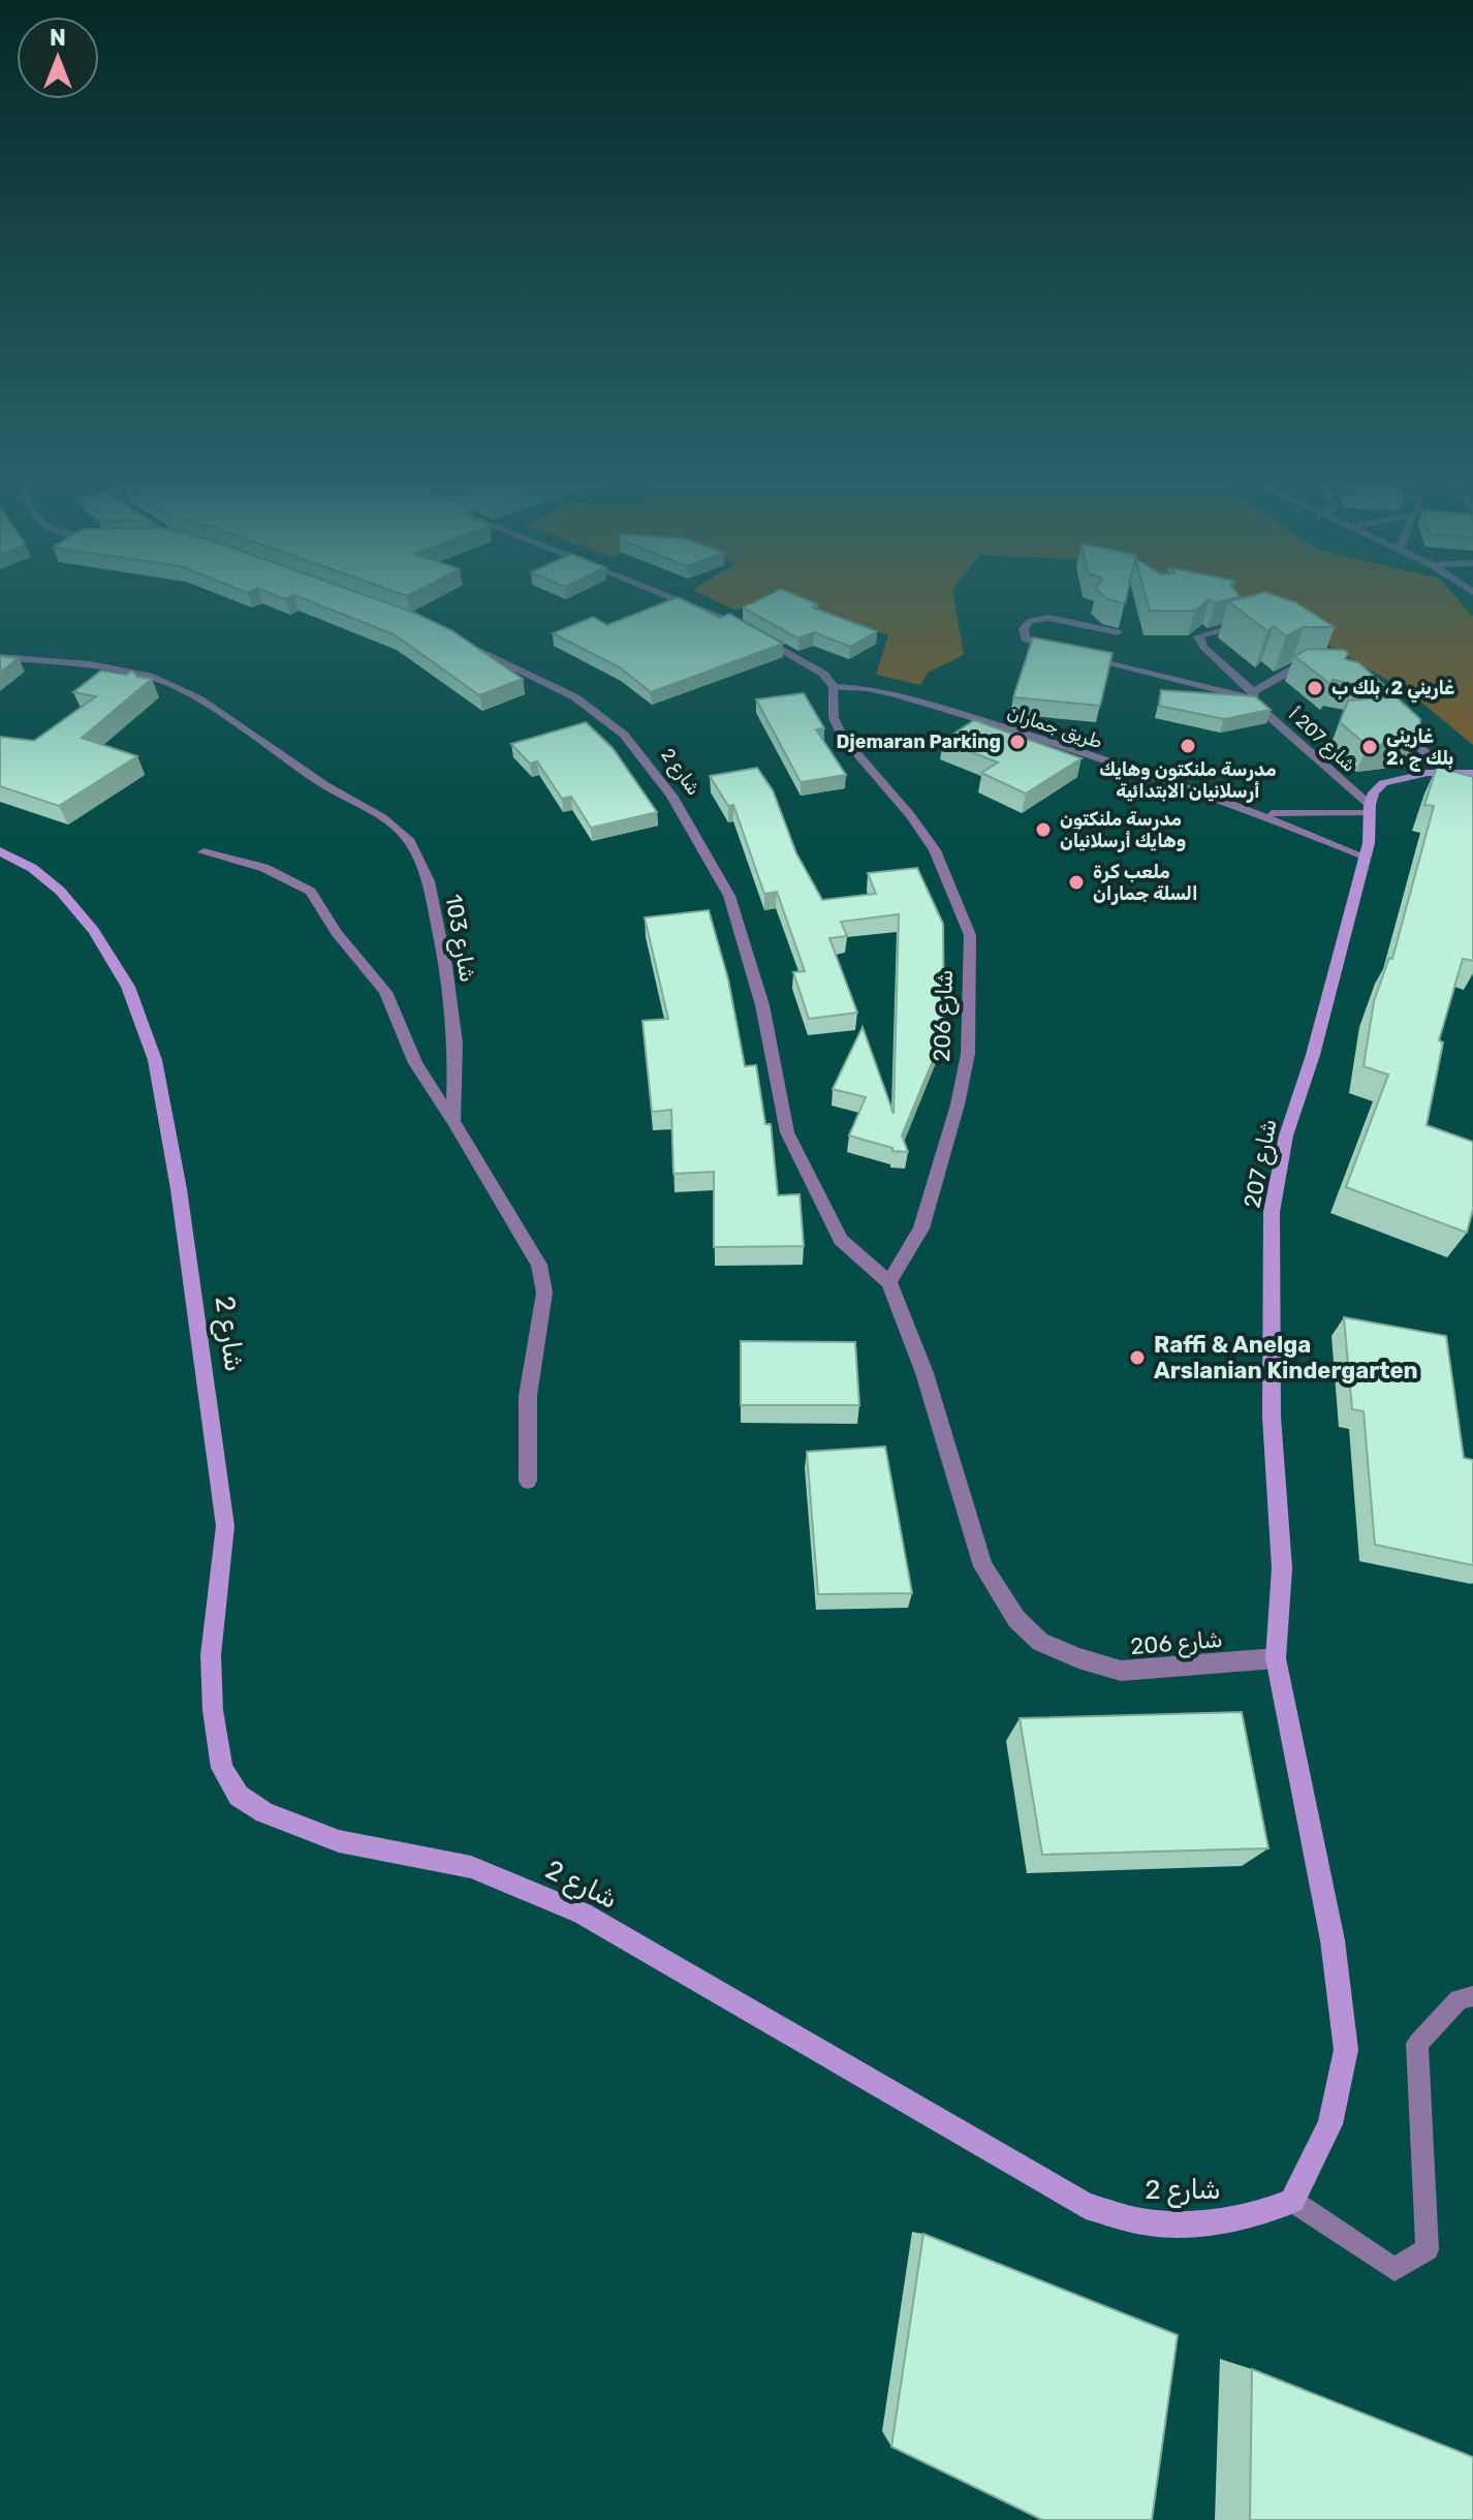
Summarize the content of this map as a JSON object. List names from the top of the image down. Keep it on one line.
{"streets":{"street":["شارع 207 أ","شارع 2","شارع 103","شارع 206","شارع 207"],"lane":["طريق جماران"]},"crossings":[["طريق جماران","شارع 207 أ"],["طريق جماران","شارع 206"],["طريق جماران","شارع 207"],["شارع 207 أ","شارع 207"],["شارع 2","شارع 206"],["شارع 206","شارع 207"]],"places":["غاريني 2، بلك ب","Djemaran Parking","مدرسة ملنكتون وهايك أرسلانيان الابتدائية","غاريني 2، بلك ج","مدرسة ملنكتون وهايك أرسلانيان","ملعب كرة السلة جماران","Raffi & Anelga Arslanian Kindergarten"],"north":"top"}
